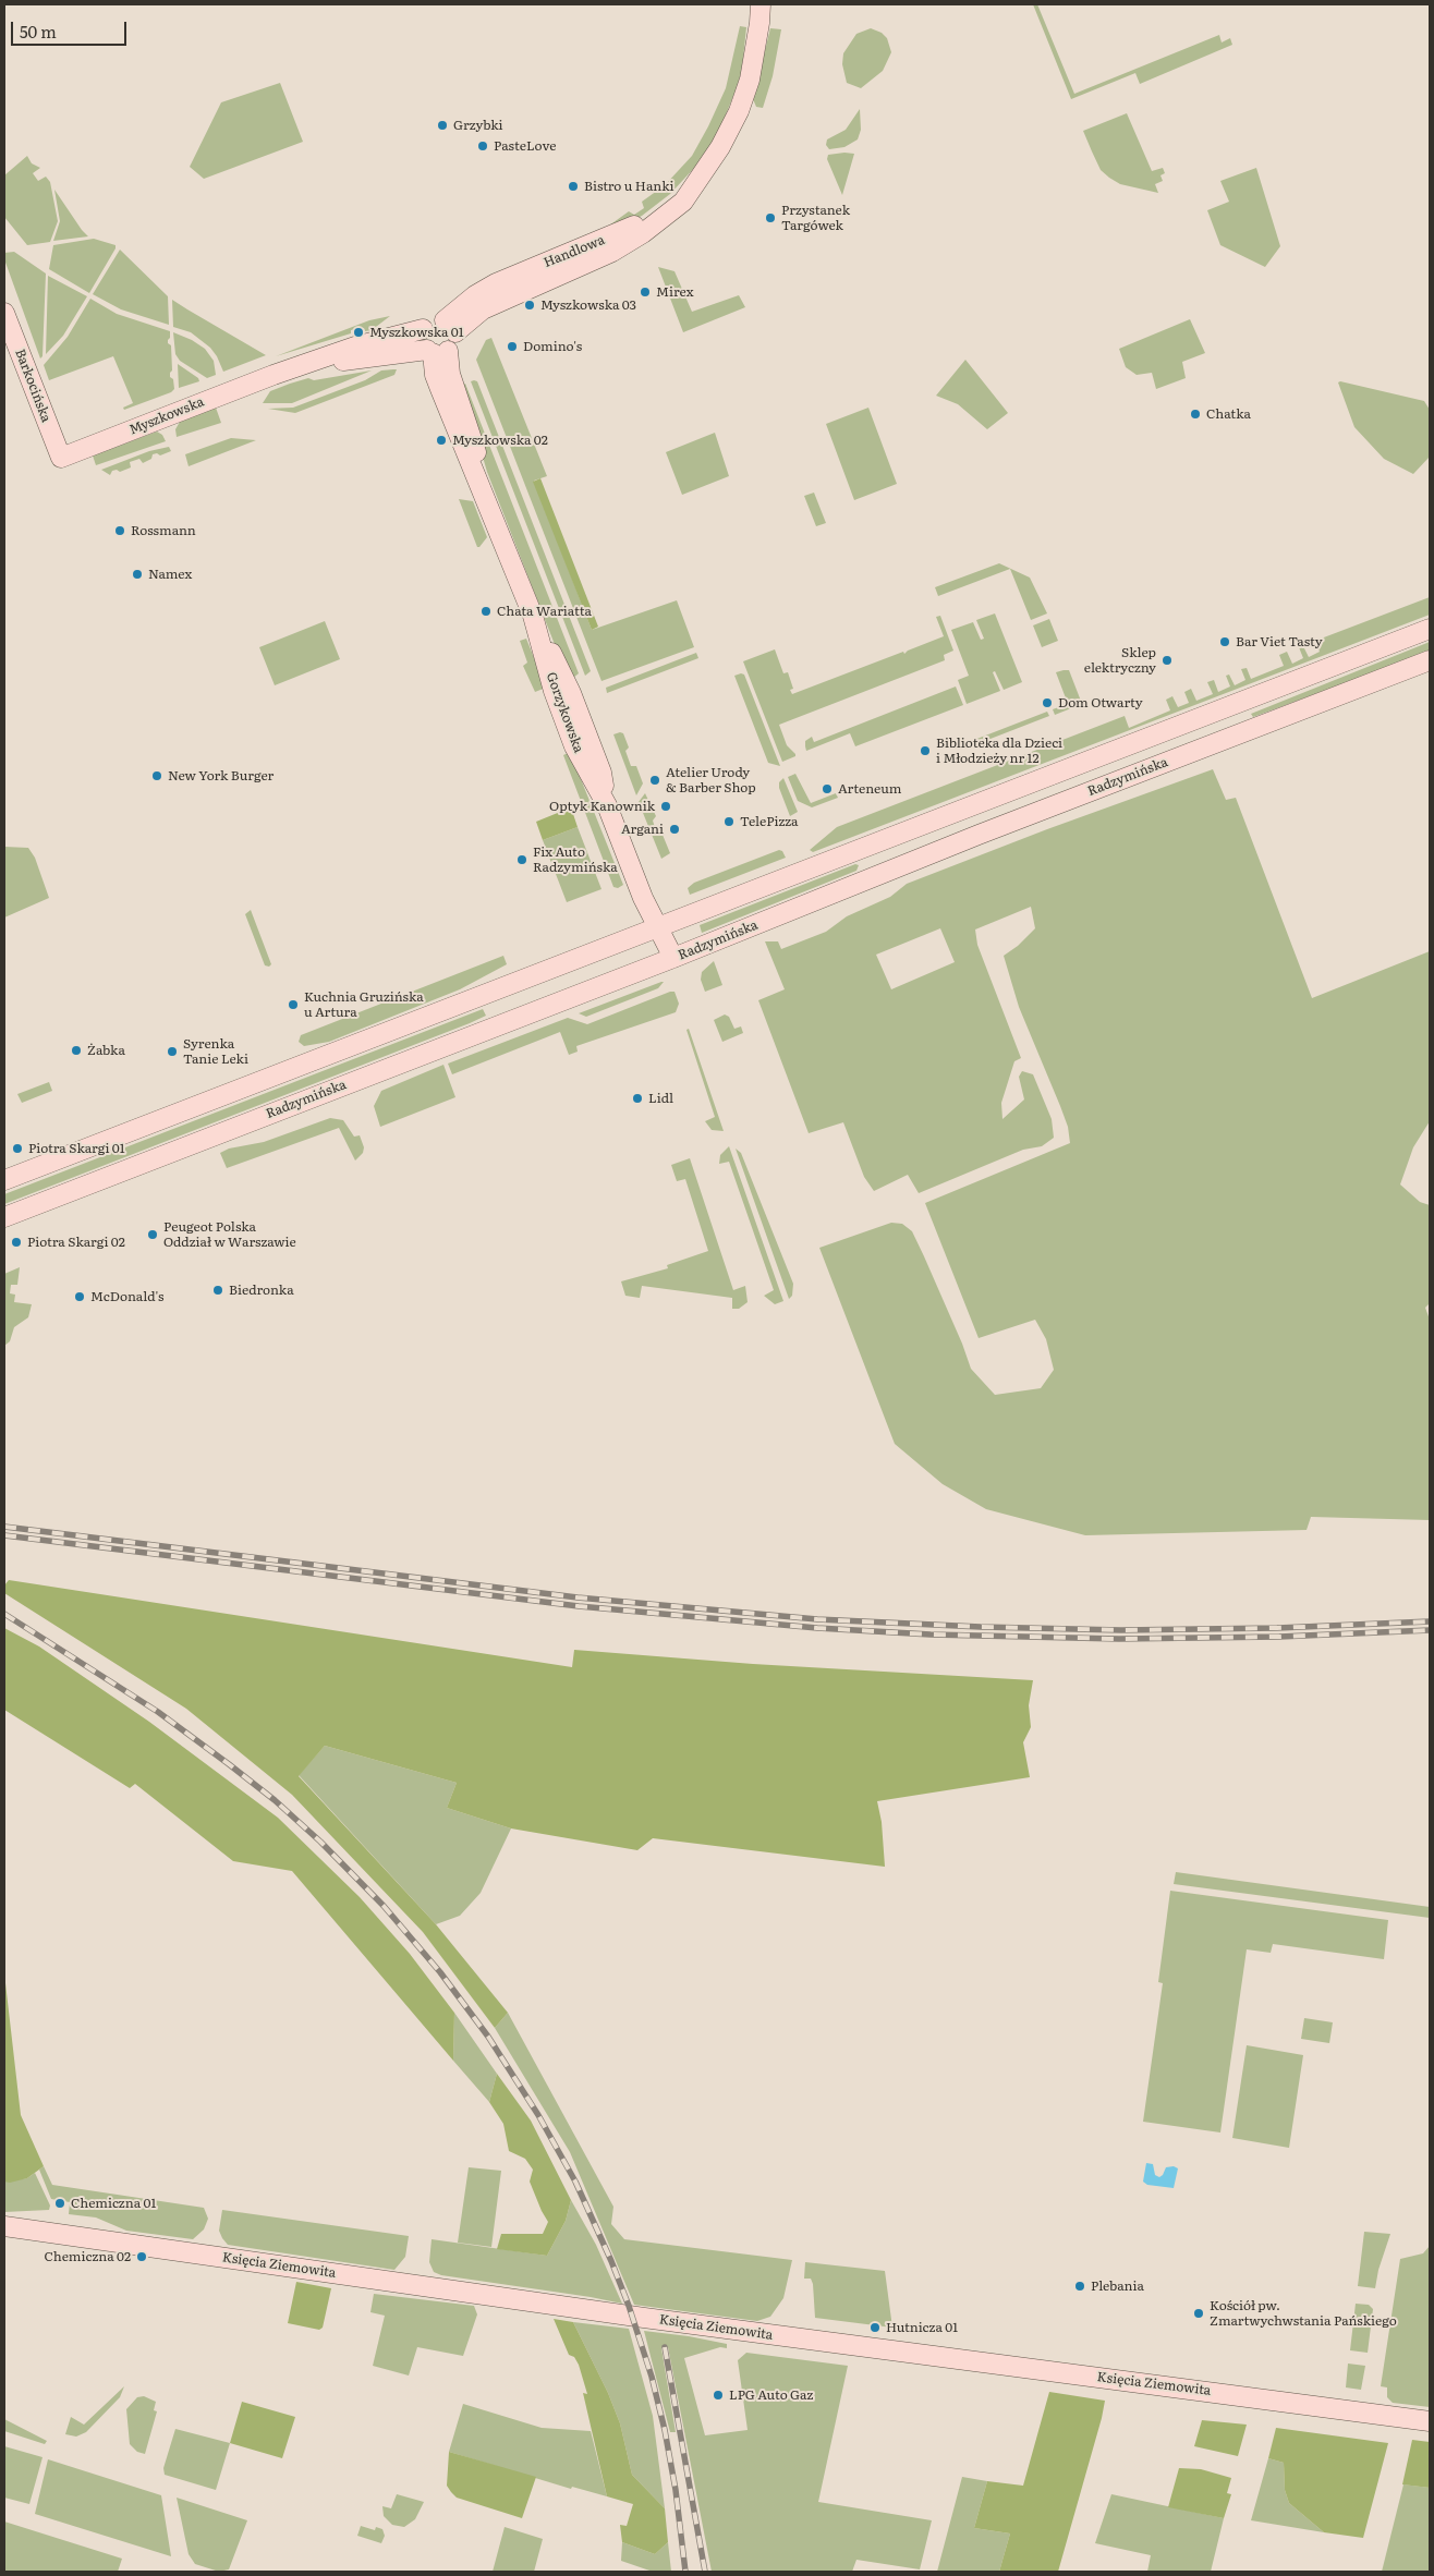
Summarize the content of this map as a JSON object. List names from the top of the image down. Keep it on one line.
{"streets":{"street":["Handlowa","Barkocińska","Myszkowska","Gorzykowska","Radzymińska","Księcia Ziemowita"]},"crossings":[["Handlowa","Myszkowska"],["Handlowa","Gorzykowska"],["Barkocińska","Myszkowska"],["Myszkowska","Gorzykowska"],["Gorzykowska","Radzymińska"]],"places":["Grzybki","PasteLove","Bistro u Hanki","Przystanek Targówek","Mirex","Myszkowska 03","Myszkowska 01","Domino's","Chatka","Myszkowska 02","Rossmann","Namex","Chata Wariatta","Bar Viet Tasty","Sklep elektryczny","Dom Otwarty","Biblioteka dla Dzieci i Młodzieży nr 12","New York Burger","Atelier Urody & Barber Shop","Arteneum","Optyk Kanownik","TelePizza","Argani","Fix Auto Radzymińska","Kuchnia Gruzińska u Artura","Żabka","Syrenka Tanie Leki","Lidl","Piotra Skargi 01","Peugeot Polska Oddział w Warszawie","Piotra Skargi 02","Biedronka","McDonald's","Chemiczna 01","Chemiczna 02","Plebania","Kościół pw. Zmartwychwstania Pańskiego","Hutnicza 01","LPG Auto Gaz"],"scale_bar":"50 m"}
